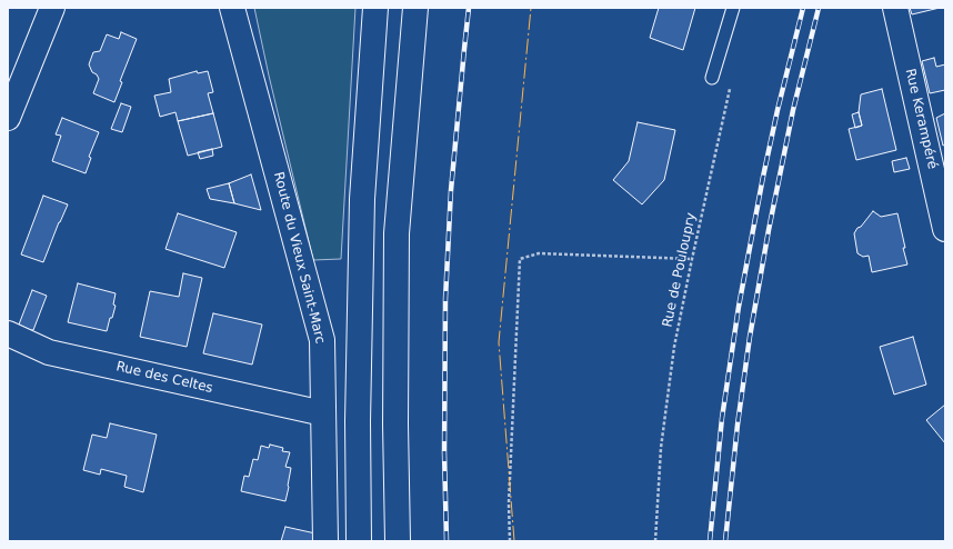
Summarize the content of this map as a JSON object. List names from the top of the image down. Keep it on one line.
{"streets":{"main road":["Rue Kerampéré","Route du Vieux Saint-Marc","Rue des Celtes"],"path":["Rue de Pouloupry"]},"crossings":[["Route du Vieux Saint-Marc","Rue des Celtes"]]}
